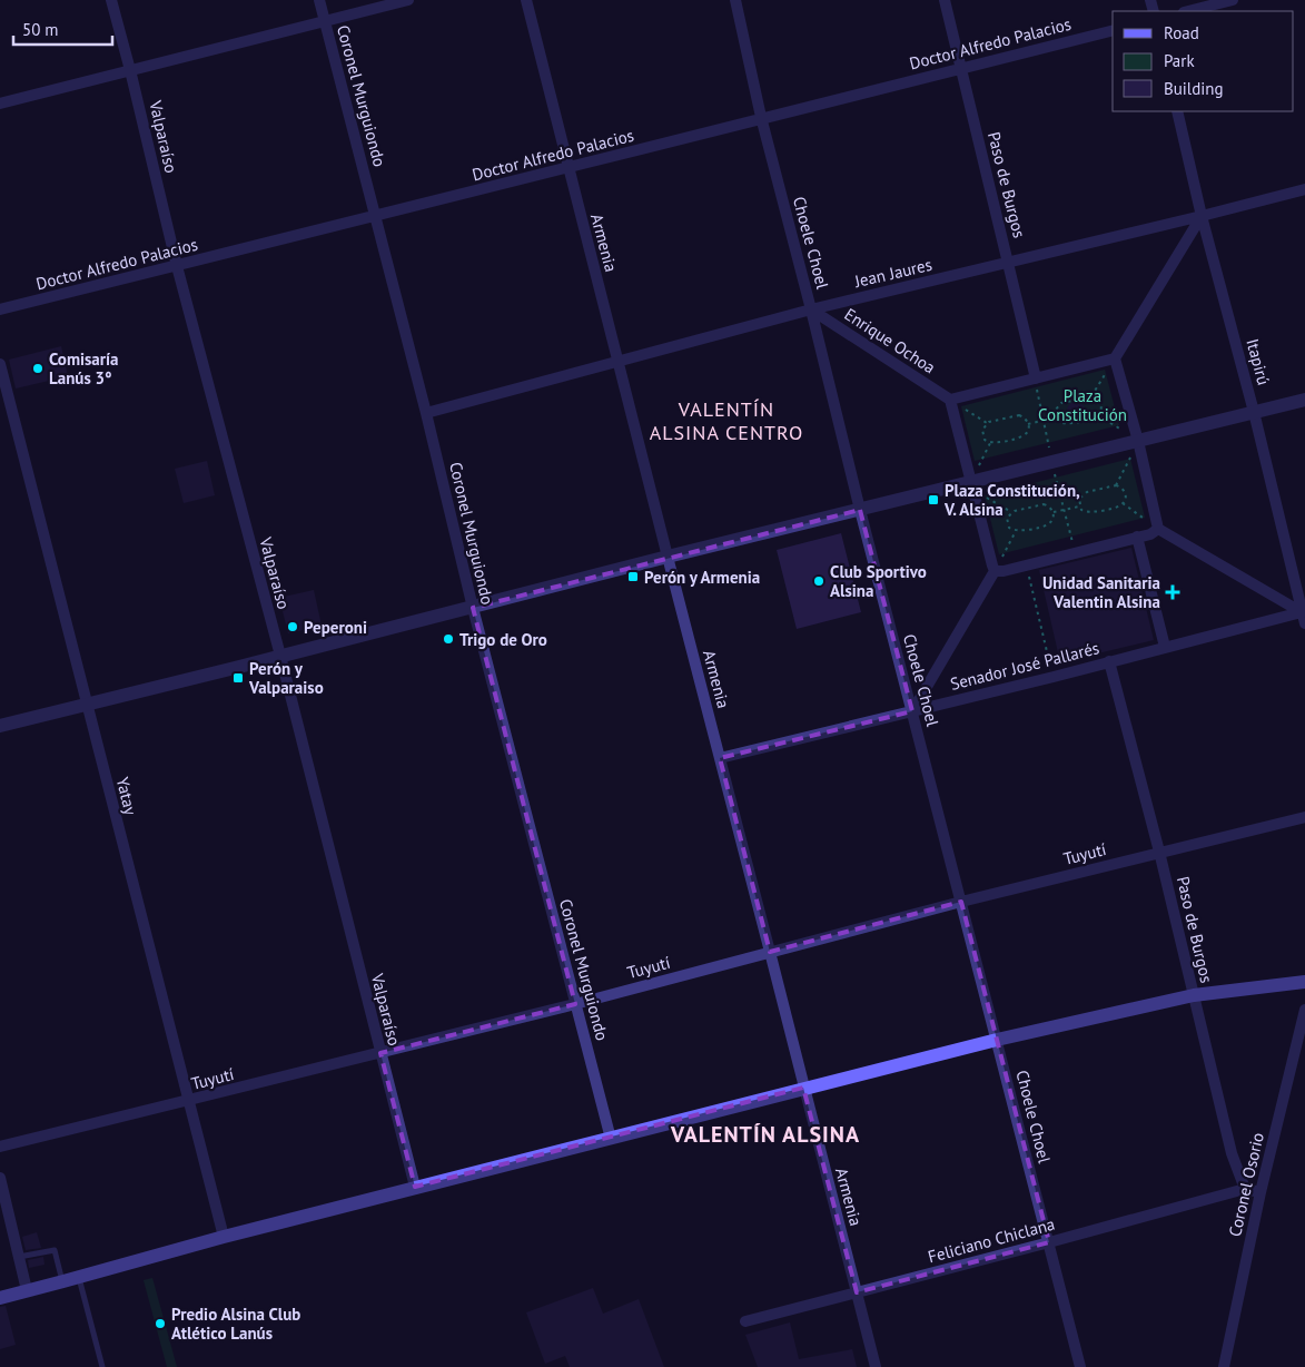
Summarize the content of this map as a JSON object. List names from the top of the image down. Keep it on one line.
{"streets":{"street":["Doctor Alfredo Palacios","Coronel Murguiondo","Valparaíso","Paso de Burgos","Armenia","Choele Choel","Jean Jaures","Enrique Ochoa","Itapirú","Senador José Pallarés","Yatay","Tuyutí","Coronel Osorio","Feliciano Chiclana"]},"crossings":[["Doctor Alfredo Palacios","Coronel Murguiondo"],["Doctor Alfredo Palacios","Valparaíso"],["Doctor Alfredo Palacios","Paso de Burgos"],["Doctor Alfredo Palacios","Armenia"],["Doctor Alfredo Palacios","Choele Choel"],["Coronel Murguiondo","Jean Jaures"],["Coronel Murguiondo","Tuyutí"],["Valparaíso","Tuyutí"],["Paso de Burgos","Jean Jaures"],["Paso de Burgos","Senador José Pallarés"],["Paso de Burgos","Tuyutí"],["Paso de Burgos","Feliciano Chiclana"],["Armenia","Jean Jaures"],["Armenia","Senador José Pallarés"],["Armenia","Tuyutí"],["Armenia","Feliciano Chiclana"],["Choele Choel","Jean Jaures"],["Choele Choel","Enrique Ochoa"],["Choele Choel","Senador José Pallarés"],["Choele Choel","Tuyutí"],["Choele Choel","Feliciano Chiclana"],["Jean Jaures","Enrique Ochoa"],["Jean Jaures","Itapirú"],["Itapirú","Senador José Pallarés"],["Yatay","Tuyutí"]],"districts":["VALENTÍN ALSINA CENTRO","VALENTÍN ALSINA"],"parks":["Plaza Constitución"],"places":{"other":["Comisaría Lanús 3°","Club Sportivo Alsina","Peperoni","Trigo de Oro","Predio Alsina Club Atlético Lanús"],"transit":["Plaza Constitución, V. Alsina","Perón y Armenia","Perón y Valparaiso"],"health":["Unidad Sanitaria Valentin Alsina"]},"legend":["Road","Park","Building"],"scale_bar":"50 m"}
